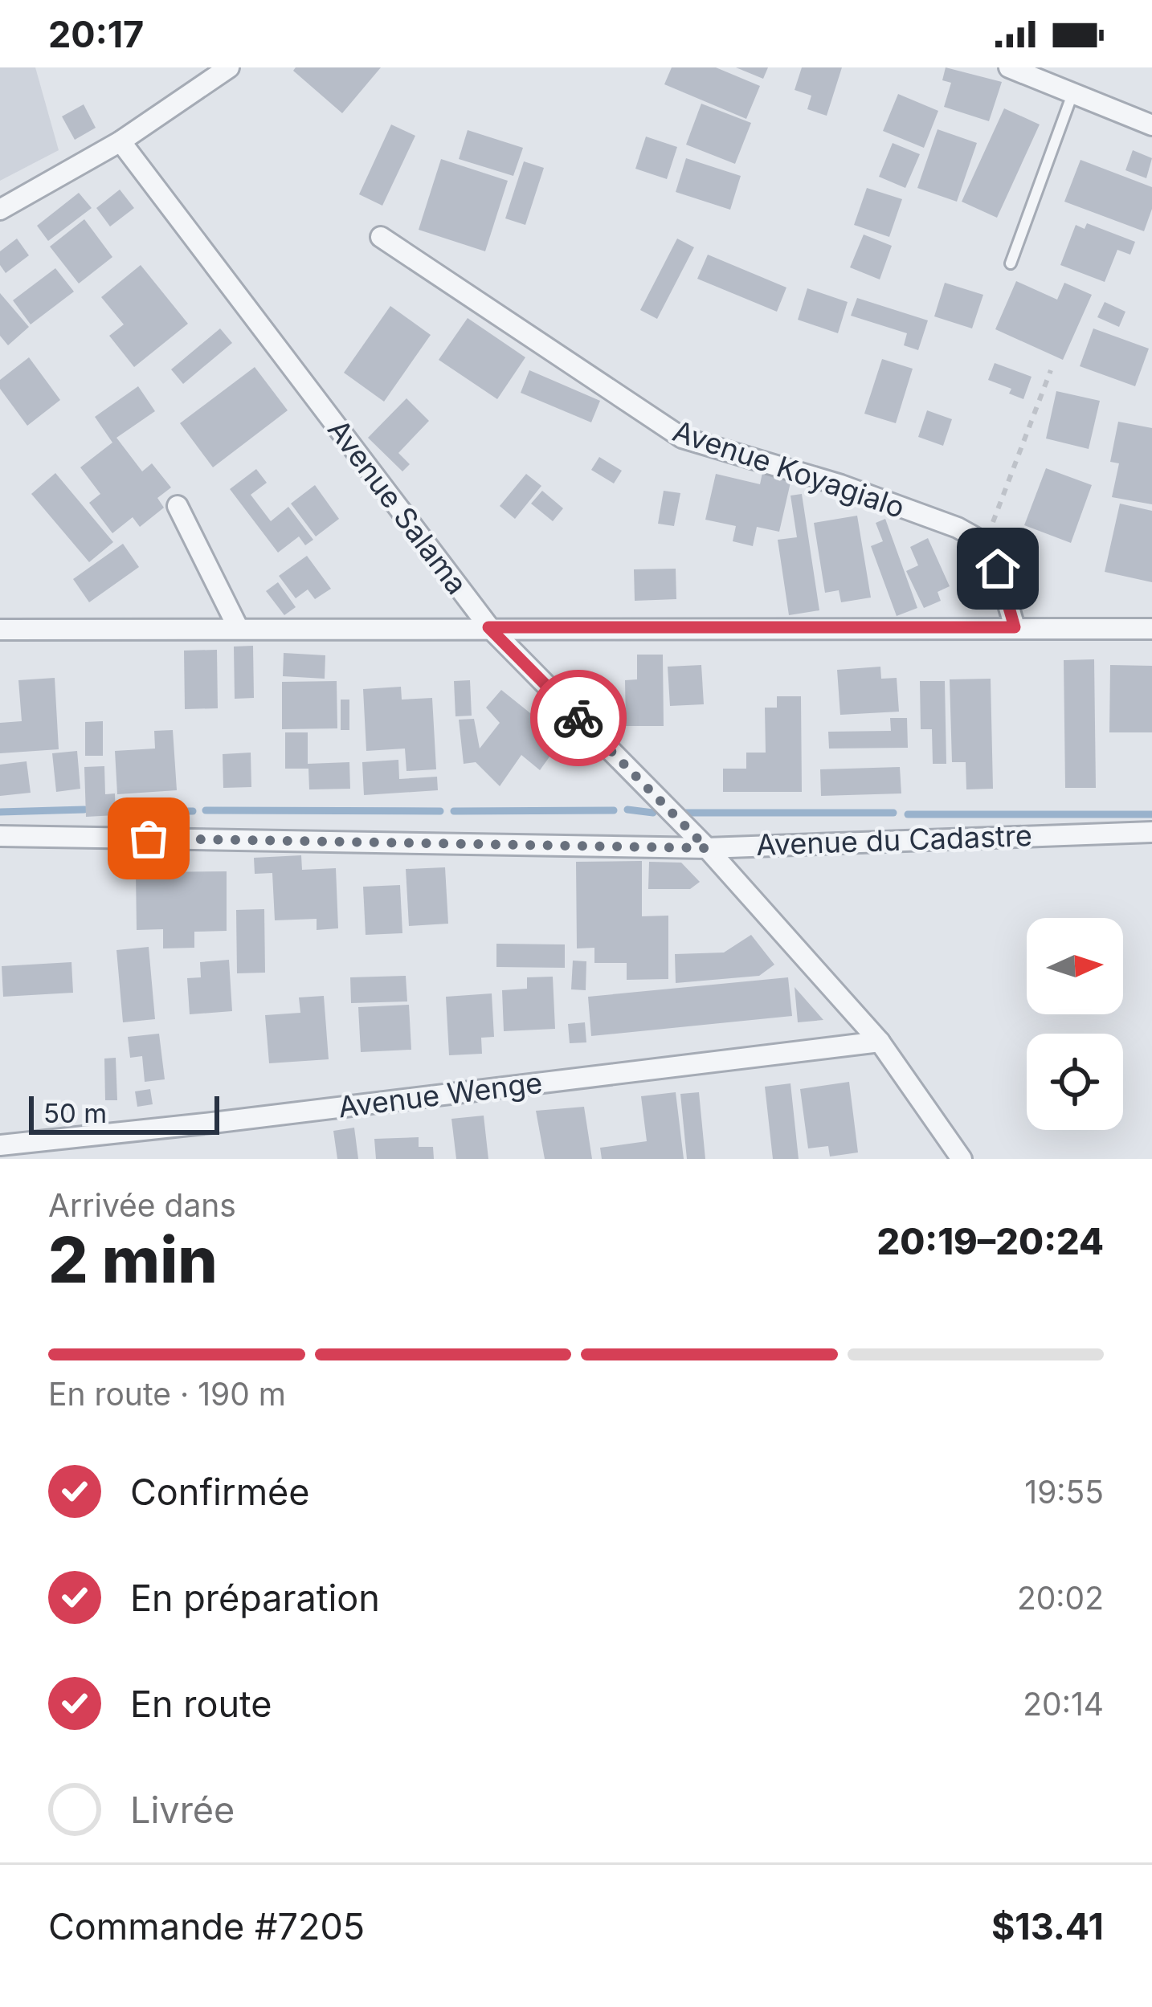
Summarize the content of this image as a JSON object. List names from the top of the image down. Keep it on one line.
{"streets":{"street":["Avenue Koyagialo","Avenue Salama","Avenue du Cadastre","Avenue Wenge"]},"crossings":[["Avenue Salama","Avenue du Cadastre"],["Avenue Salama","Avenue Wenge"]],"scale_bar":"50 m","north":"right","page":{"status":"20:17","scale":"50 m","heading":["2 min","Arrivée dans","20:19–20:24"],"panel":["Commande #7205","$13.41"],"bar":"En route · 190 m","list":[["Confirmée","19:55"],["En préparation","20:02"],["En route","20:14"],"Livrée"]}}
